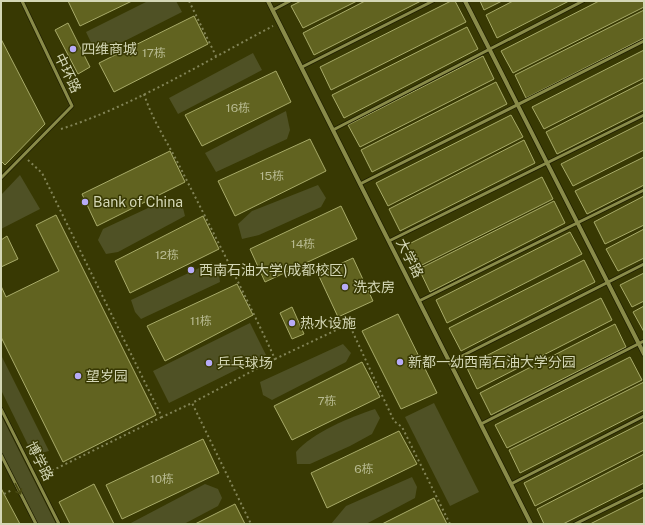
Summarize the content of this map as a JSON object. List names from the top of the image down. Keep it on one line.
{"streets":{"street":["大学路"],"lane":["中环路","博学路"]},"places":["四维商城","Bank of China","西南石油大学(成都校区)","洗衣房","热水设施","新都一幼西南石油大学分园","乒乓球场","望岁园"],"house_numbers":["17栋","16栋","15栋","14栋","12栋","11栋","7栋","6栋","10栋"]}
